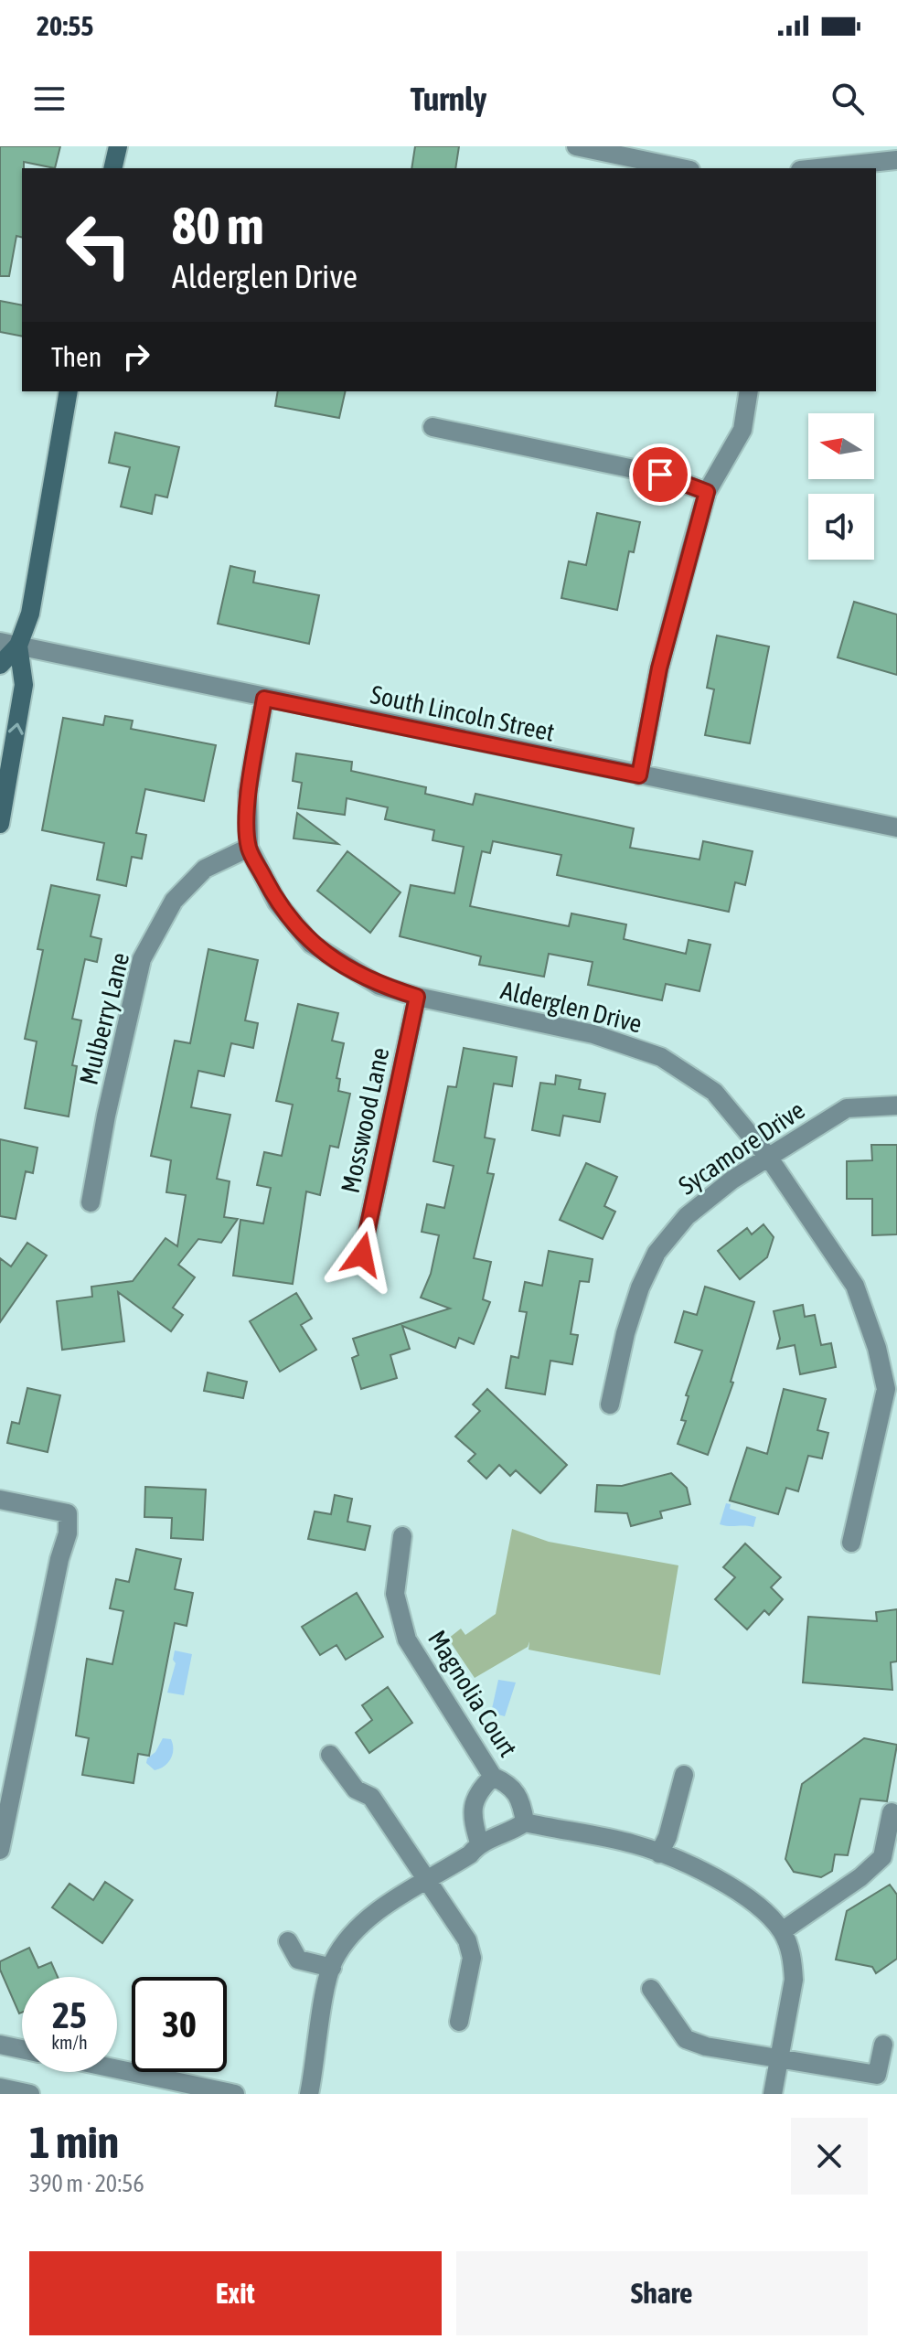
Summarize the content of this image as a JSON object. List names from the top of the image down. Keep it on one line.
{"streets":{"street":["South Lincoln Street","Alderglen Drive","Mulberry Lane","Mosswood Lane","Sycamore Drive","Magnolia Court"]},"crossings":[["South Lincoln Street","Alderglen Drive"],["Alderglen Drive","Mulberry Lane"],["Alderglen Drive","Mosswood Lane"],["Alderglen Drive","Sycamore Drive"]],"north":"left","page":{"status":"20:55","header":"Turnly","turn":["80 m","Alderglen Drive"],"then":"Then","speed":"25 km/h","limit":"30","heading":["1 min","390 m · 20:56"],"buttons":["Exit","Share"]}}
